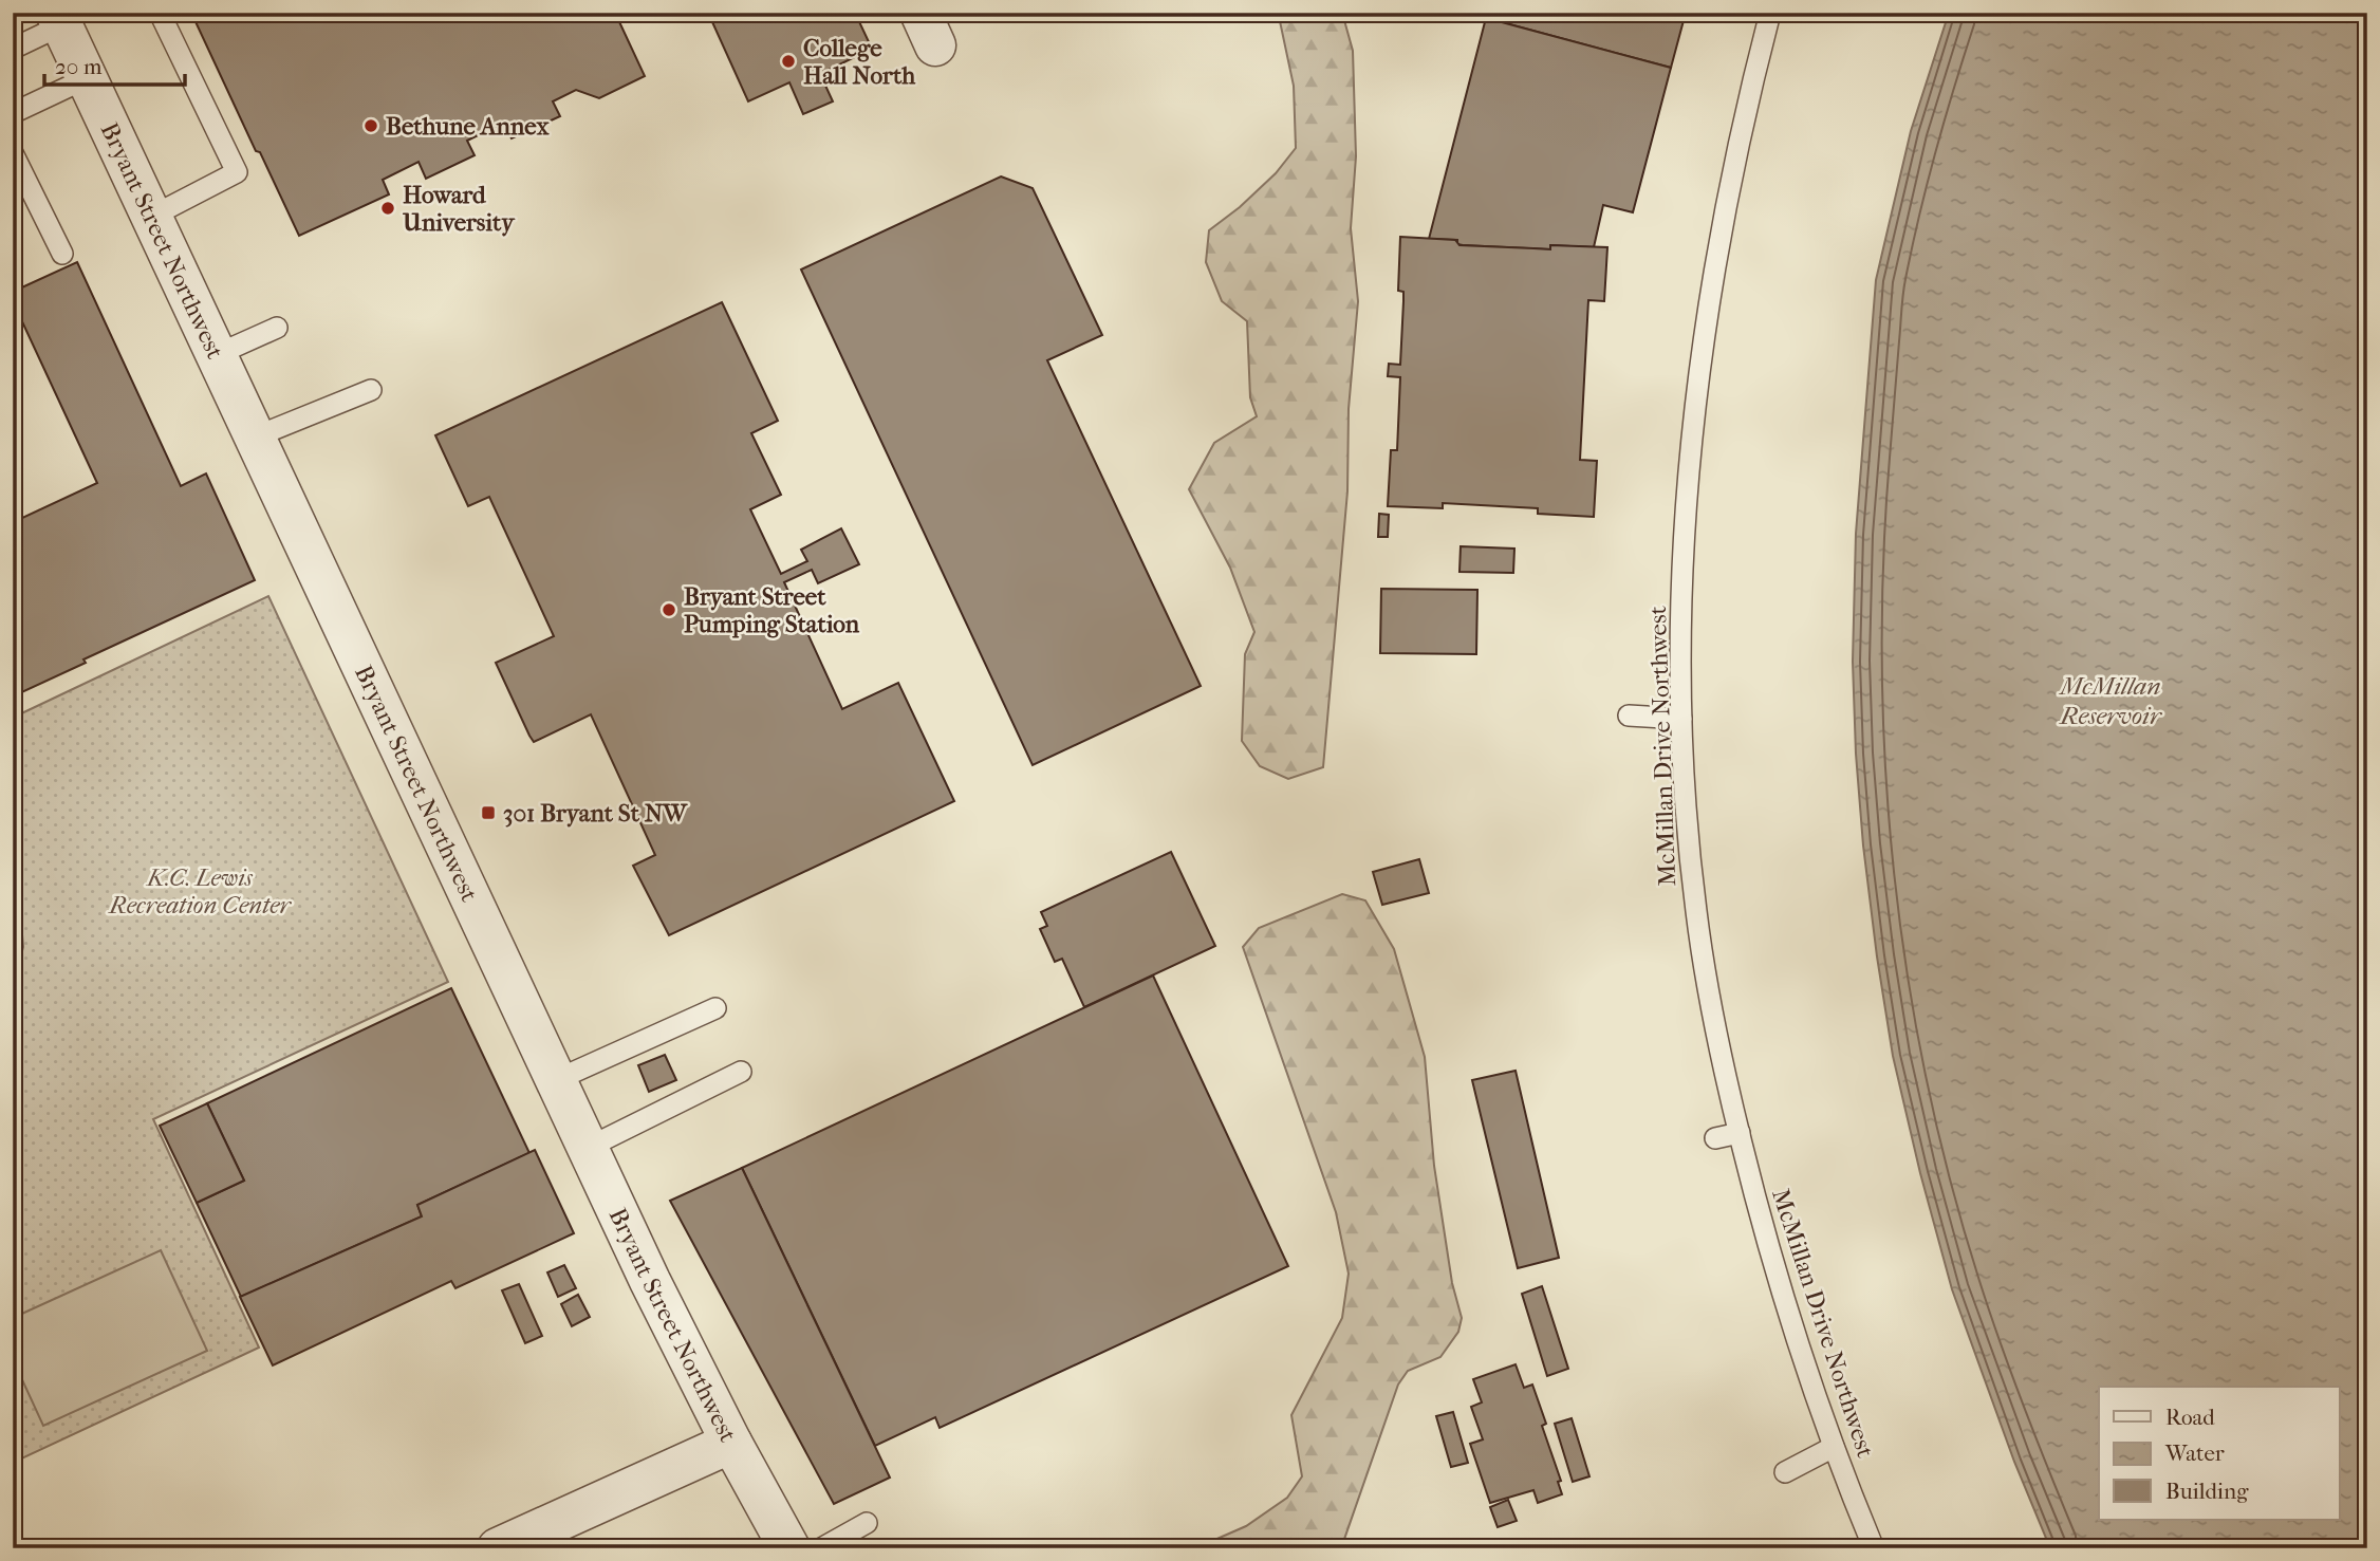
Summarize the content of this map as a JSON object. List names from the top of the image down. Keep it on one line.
{"streets":{"street":["Bryant Street Northwest"],"lane":["McMillan Drive Northwest"]},"water":["McMillan Reservoir"],"parks":["K.C. Lewis Recreation Center"],"places":{"other":["College Hall North","Bethune Annex","Howard University","Bryant Street Pumping Station"],"transit":["301 Bryant St NW"]},"legend":["Road","Water","Building"],"scale_bar":"20 m"}
